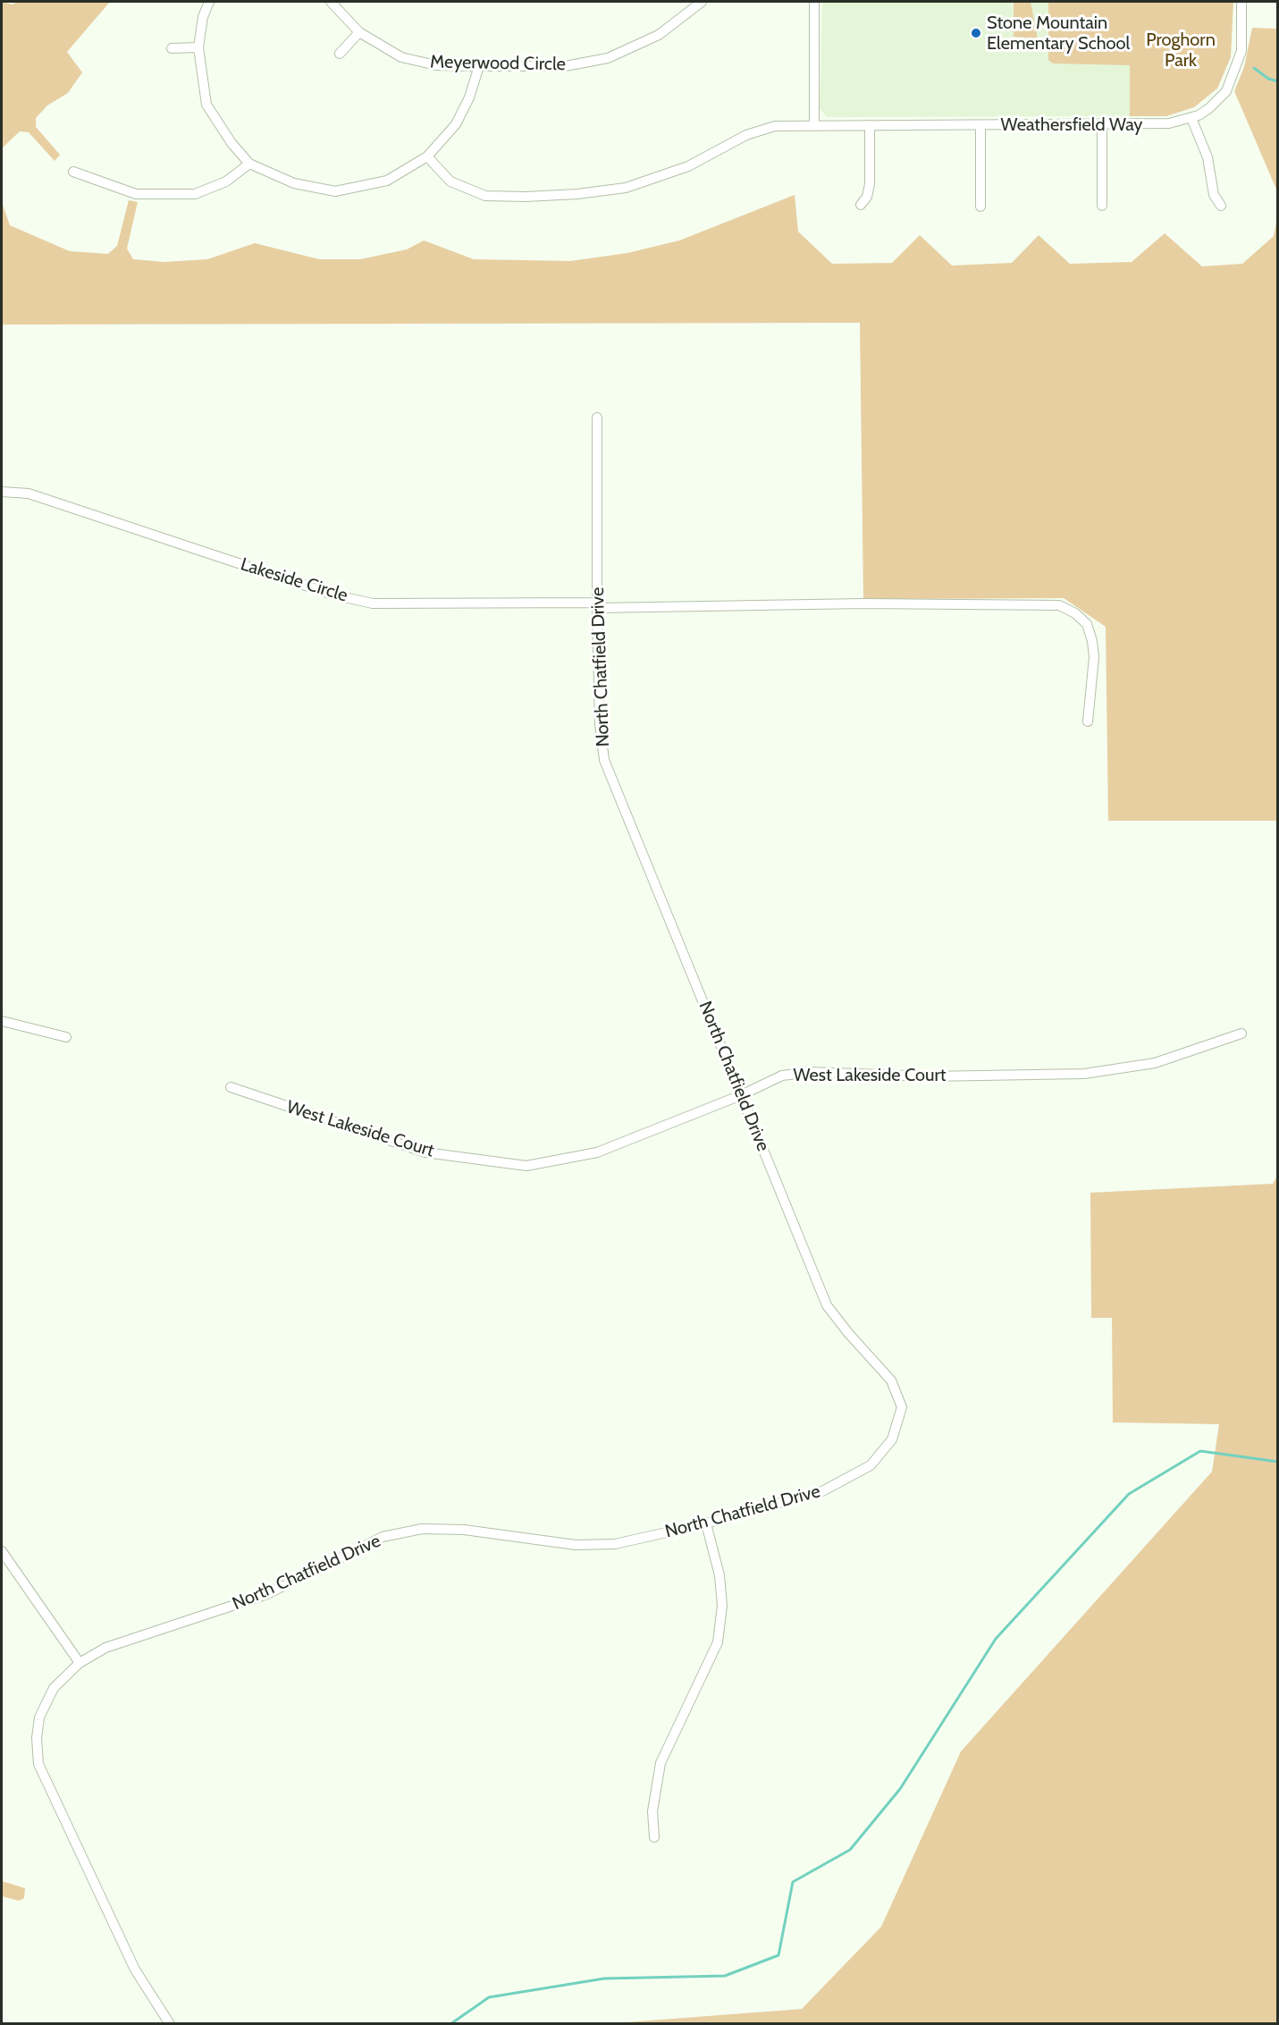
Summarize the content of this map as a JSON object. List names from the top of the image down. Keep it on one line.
{"streets":{"street":["Meyerwood Circle","Weathersfield Way","Lakeside Circle","North Chatfield Drive","West Lakeside Court"]},"crossings":[["Lakeside Circle","North Chatfield Drive"],["North Chatfield Drive","West Lakeside Court"]],"parks":["Proghorn Park"],"places":["Stone Mountain Elementary School"]}
